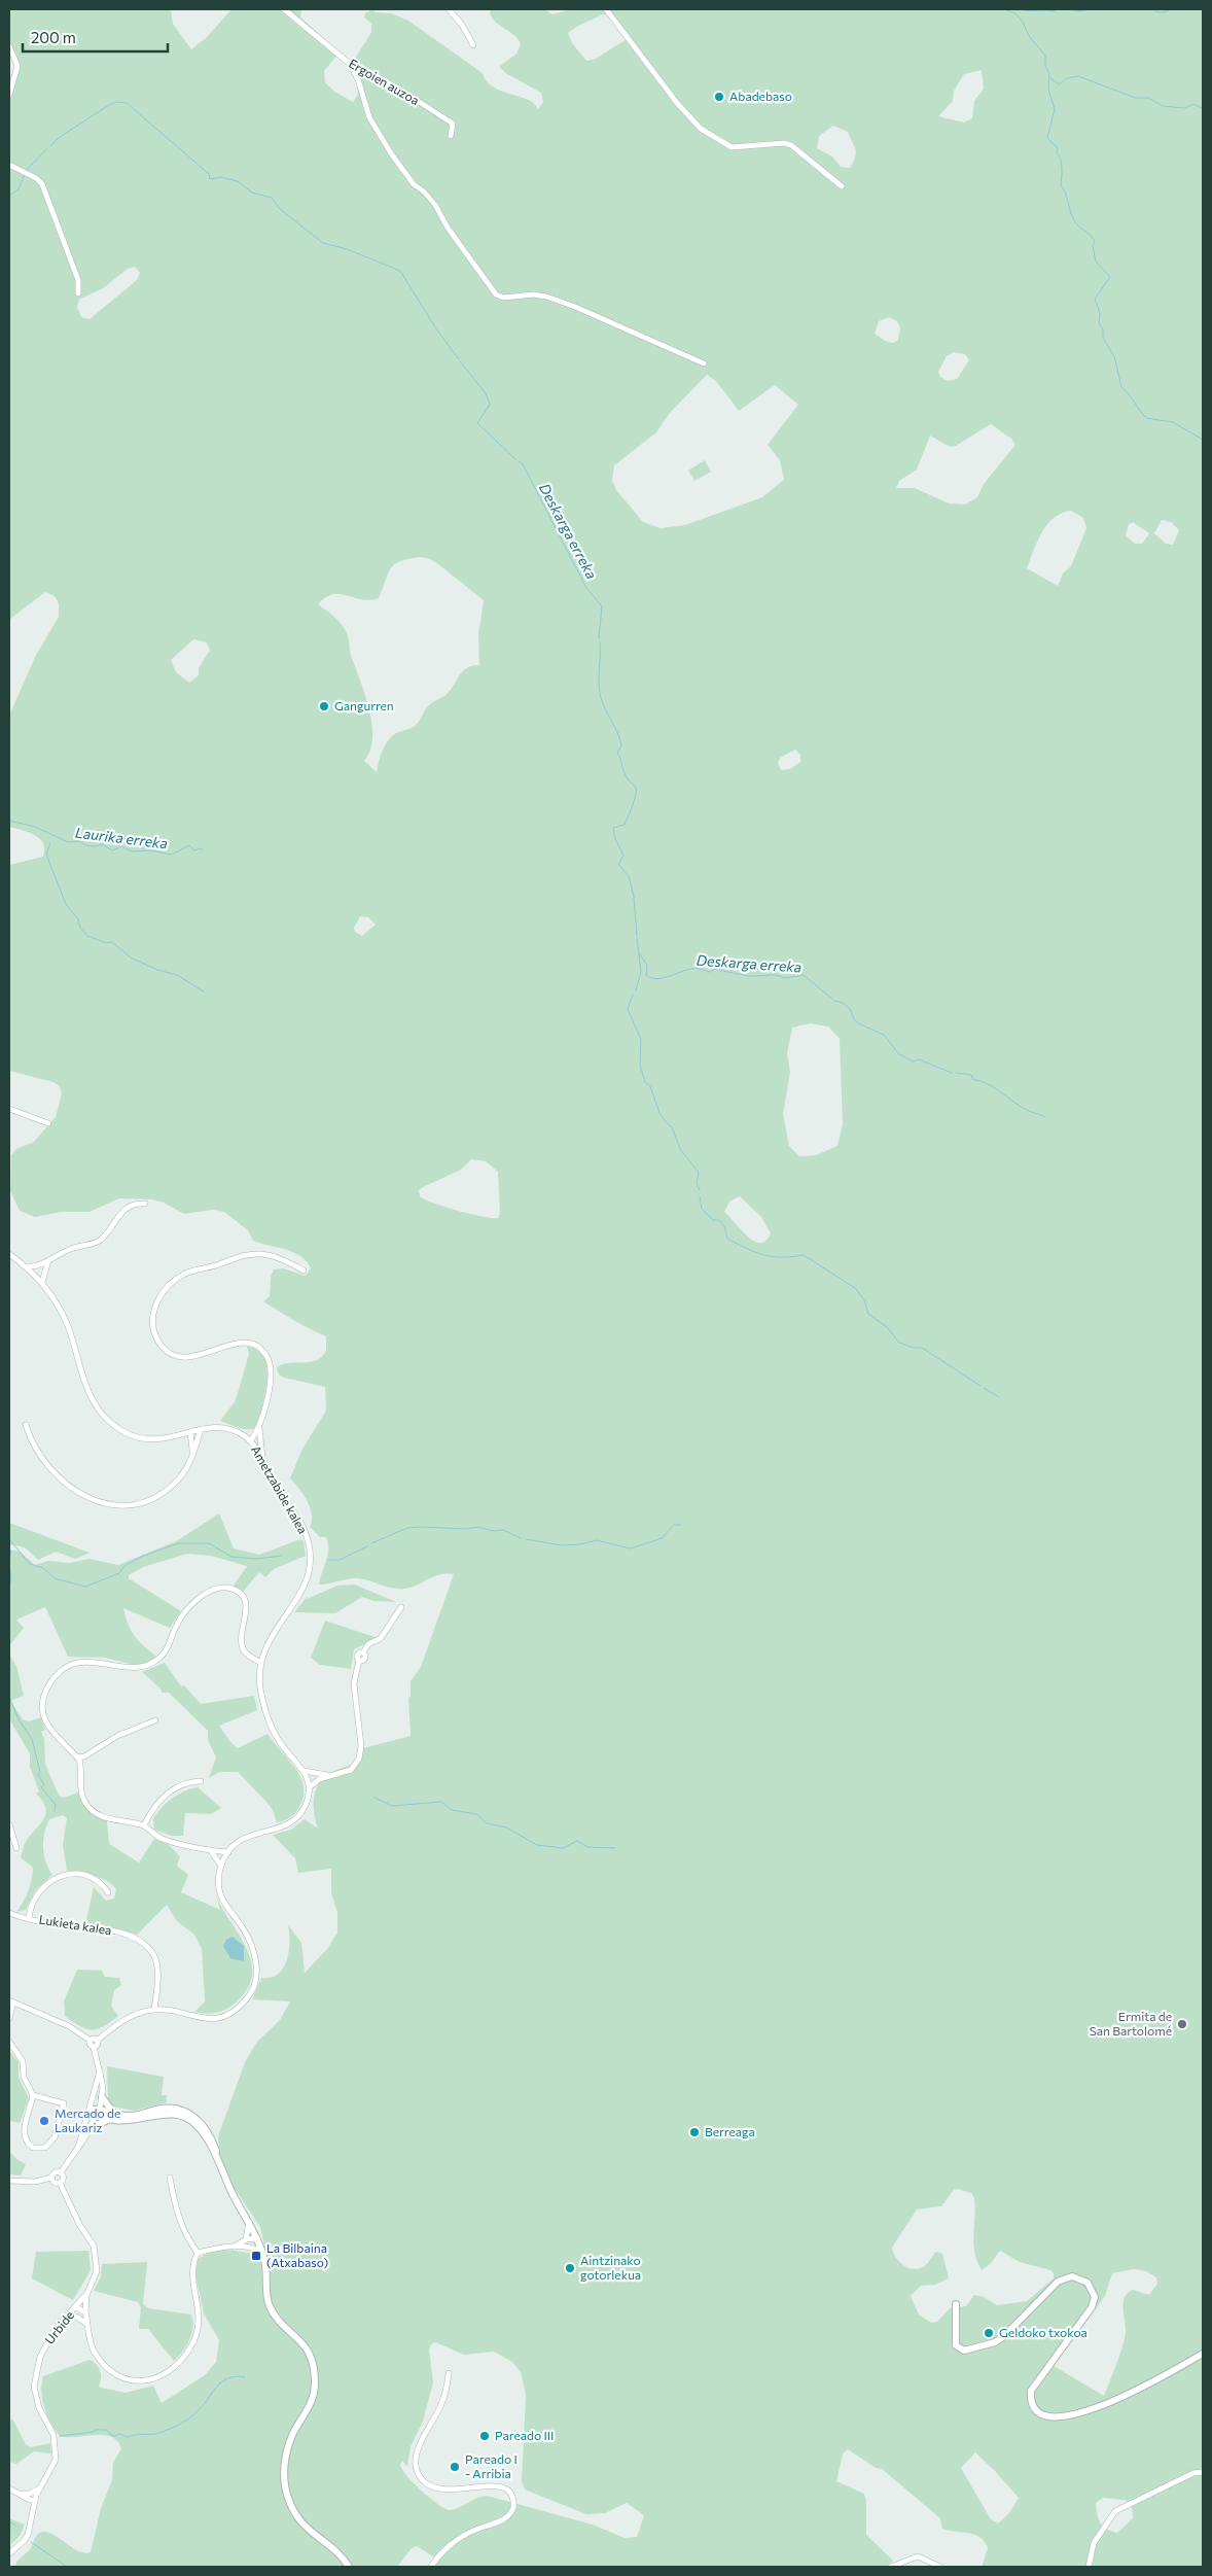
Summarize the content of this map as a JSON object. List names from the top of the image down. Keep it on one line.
{"streets":{"street":["Ergoien auzoa","Ametzabide kalea","Lukieta kalea","Urbide"]},"water":["Deskarga erreka","Laurika erreka"],"places":{"other":["Abadebaso","Gangurren","Ermita de San Bartolomé","Mercado de Laukariz","Berreaga","Aintzinako gotorlekua","Geldoko txokoa","Pareado III","Pareado I - Arribia"],"transit":["La Bilbaina (Atxabaso)"]},"scale_bar":"200 m"}
